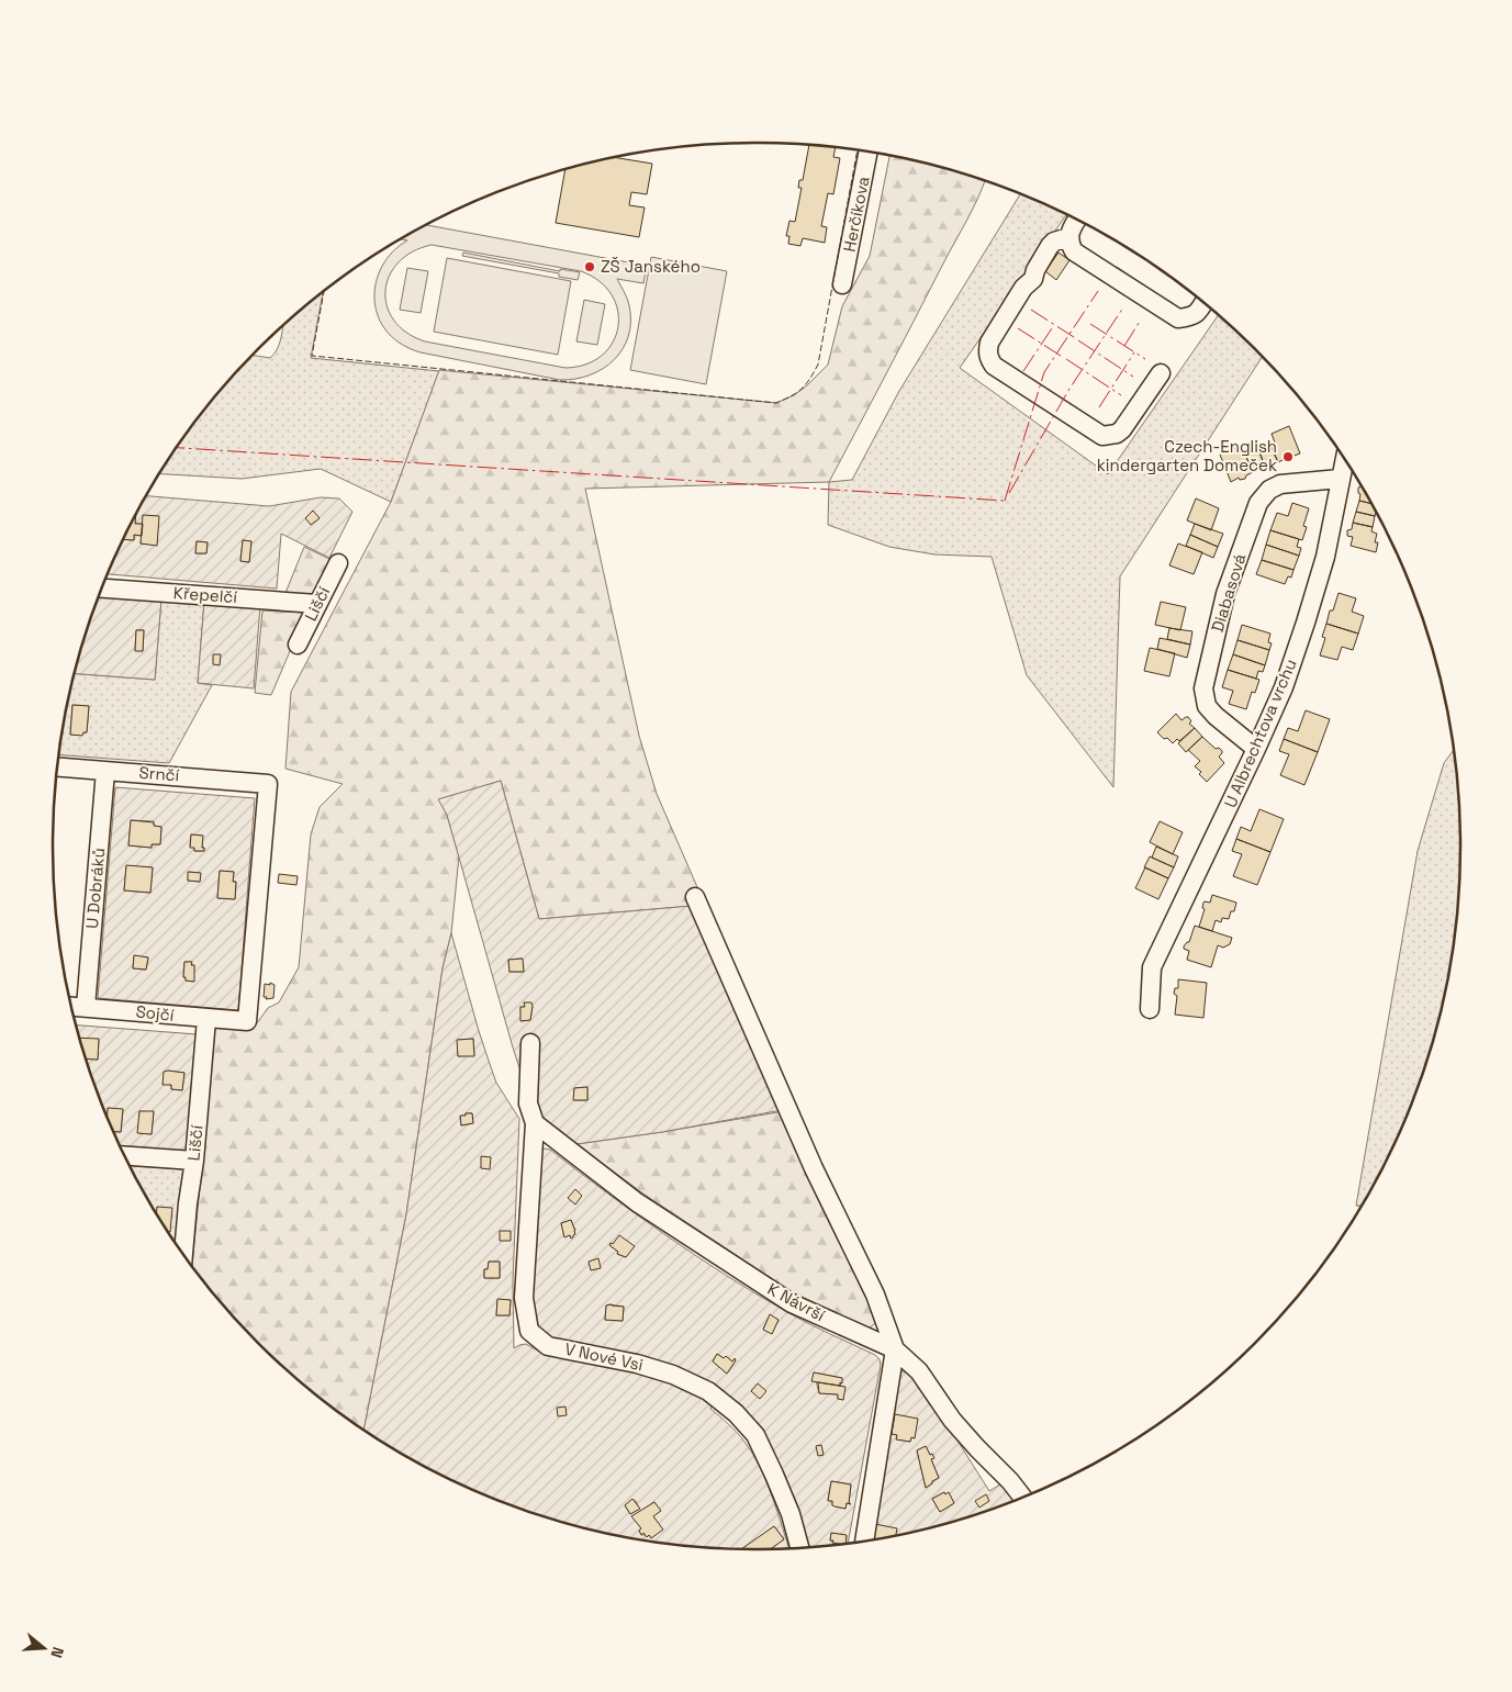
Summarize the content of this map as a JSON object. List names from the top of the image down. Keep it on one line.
{"streets":{"street":["Herčíkova","Diabasová","Křepelčí","Liščí","U Albrechtova vrchu","Srnčí","U Dobráků","Sojčí","K Návrší","V Nové Vsi"]},"crossings":[["Diabasová","U Albrechtova vrchu"],["Křepelčí","Liščí"],["Liščí","Sojčí"],["Srnčí","U Dobráků"],["Srnčí","Sojčí"],["U Dobráků","Sojčí"],["K Návrší","V Nové Vsi"]],"places":["ZŠ Janského","Czech-English kindergarten Domeček"],"north":"right"}
